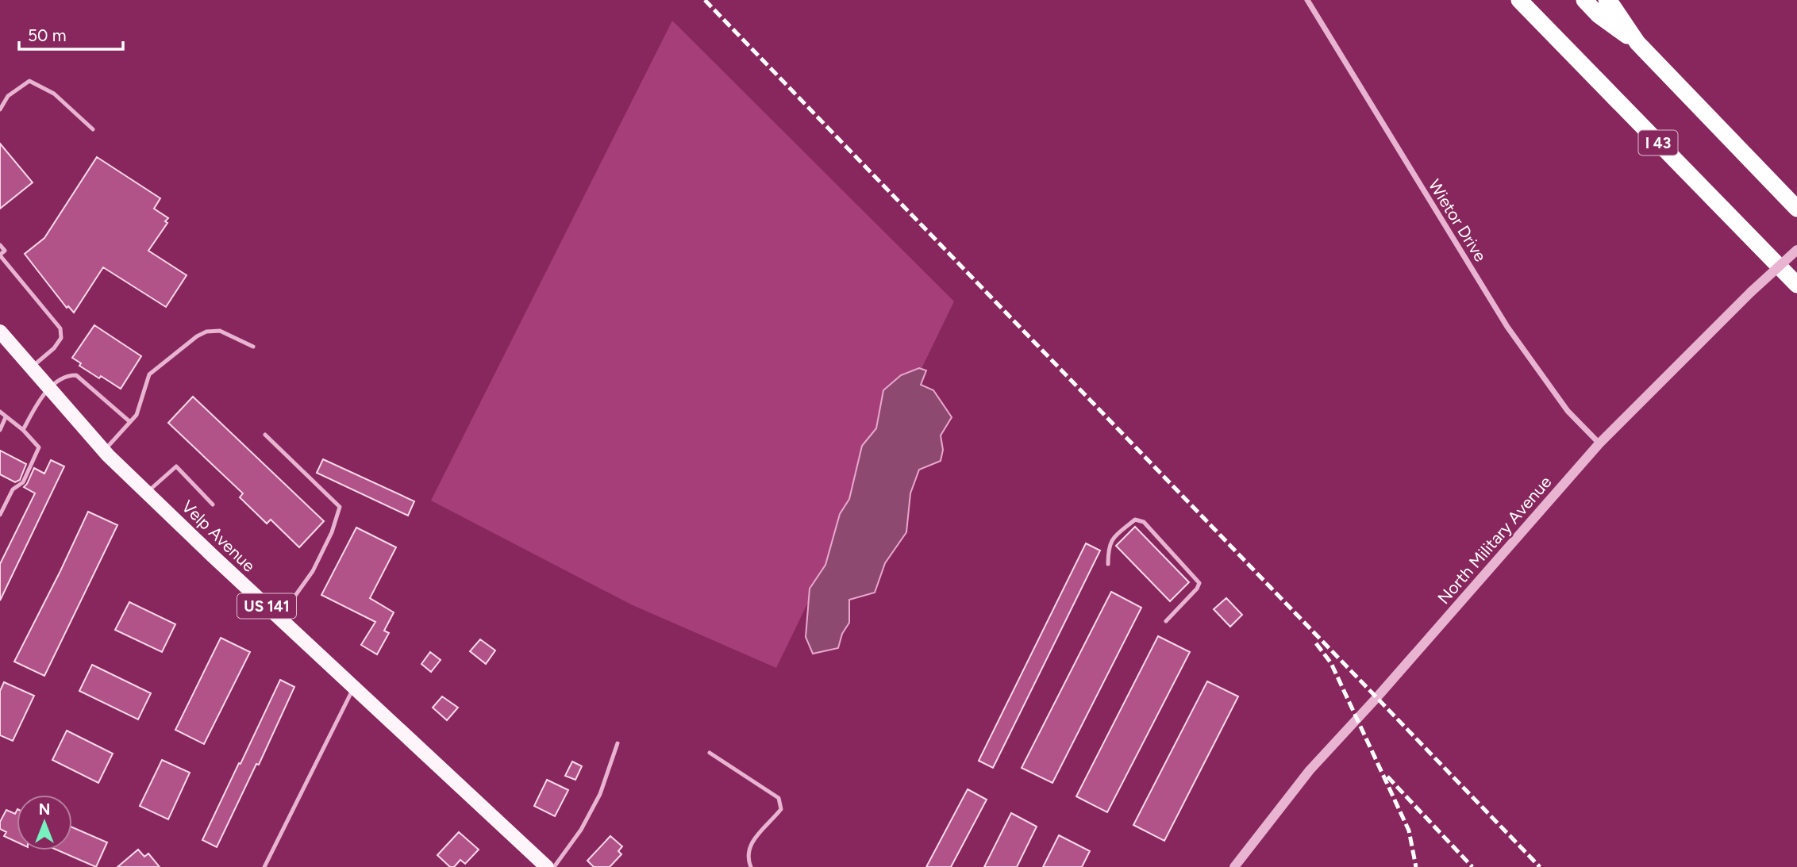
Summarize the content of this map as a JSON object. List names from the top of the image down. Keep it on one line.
{"streets":{"highway":["I 43"],"main road":["Velp Avenue","US 141"],"street":["Wietor Drive","North Military Avenue"]},"crossings":[["Wietor Drive","North Military Avenue"]],"scale_bar":"50 m","north":"top"}
